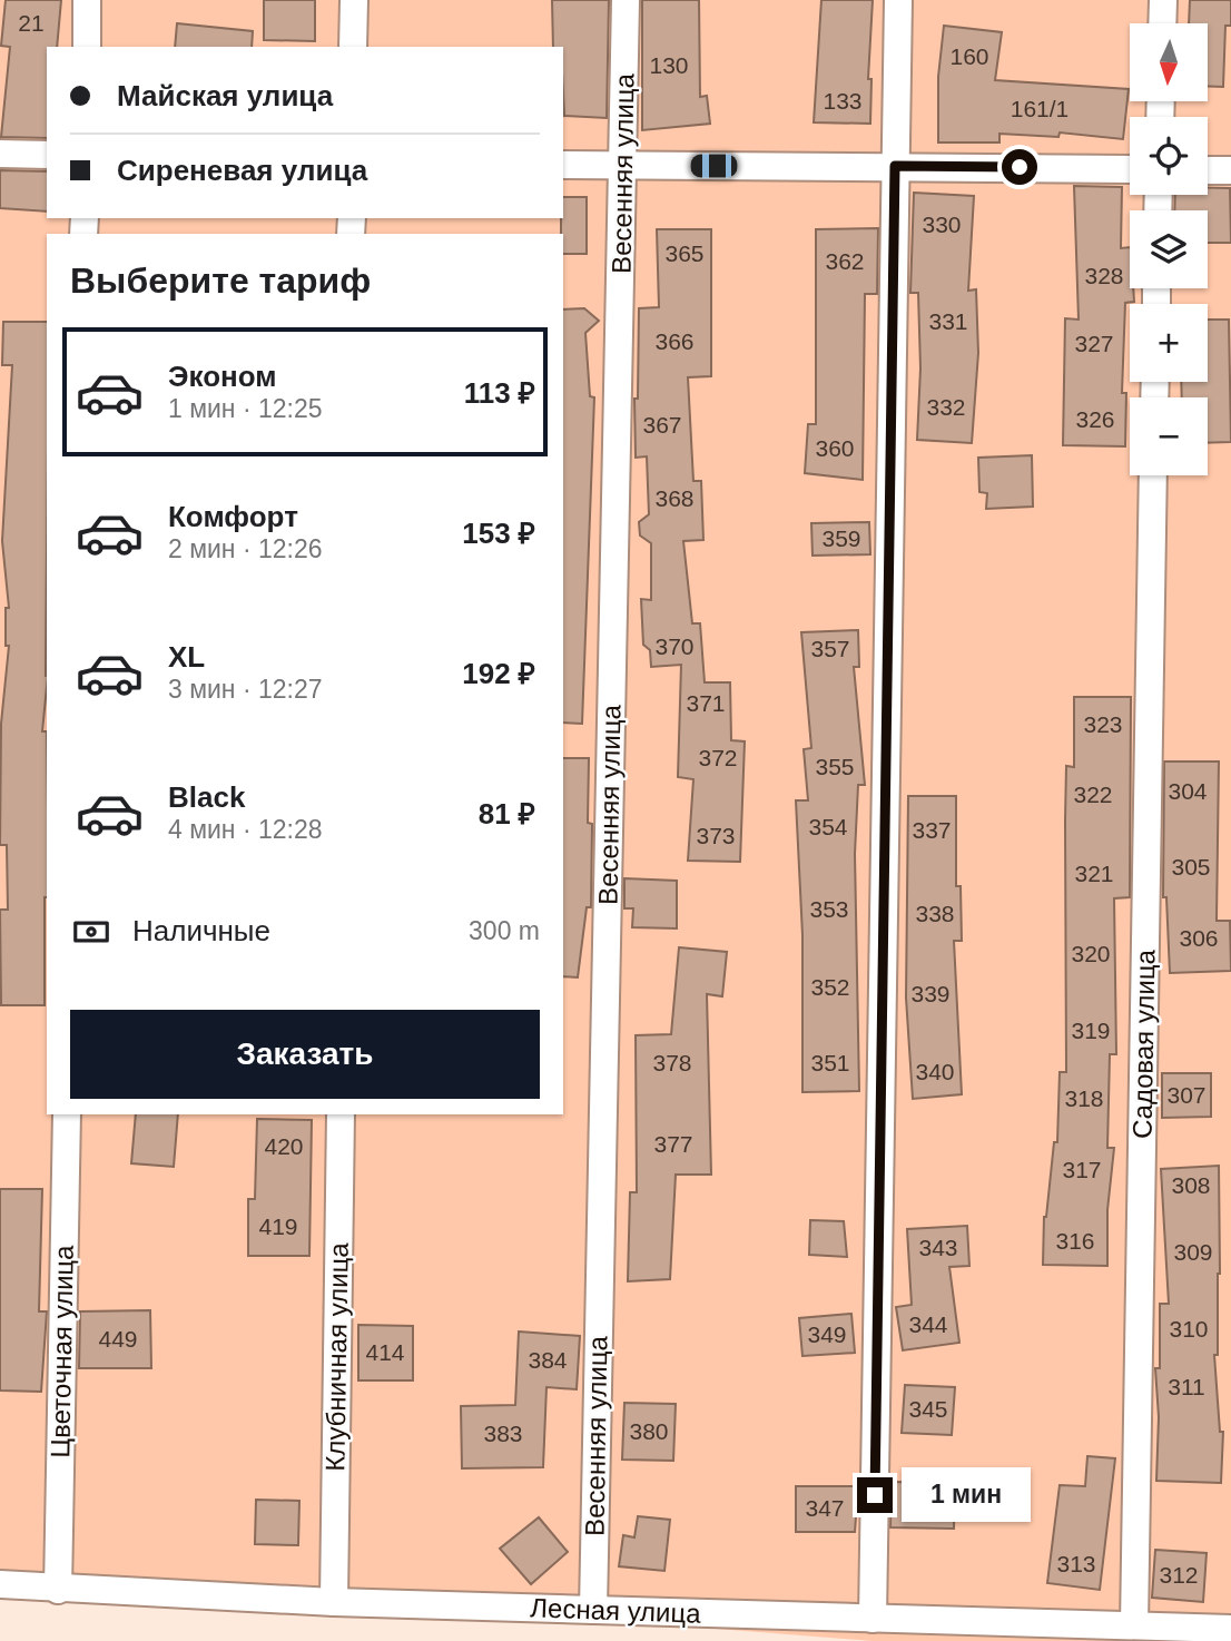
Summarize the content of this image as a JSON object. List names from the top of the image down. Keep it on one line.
{"streets":{"street":["Весенняя улица","Садовая улица","Цветочная улица","Клубничная улица","Лесная улица"]},"crossings":[["Весенняя улица","Лесная улица"],["Садовая улица","Лесная улица"],["Цветочная улица","Лесная улица"],["Клубничная улица","Лесная улица"]],"house_numbers":["21","160","130","133","161/1","330","365","362","328","331","366","327","332","326","367","360","368","359","370","357","371","323","372","355","304","322","354","337","373","305","321","353","338","306","320","352","339","319","378","351","340","307","318","377","420","317","308","419","316","343","309","344","310","349","449","414","384","311","345","380","383","347","313","312"],"north":"bottom","page":{"map_buttons":["+","−"],"banner":["Майская улица","Сиреневая улица"],"heading":"Выберите тариф","list":[{"name":"Эконом","note":"1 мин · 12:25","value":"113 ₽"},{"name":"Комфорт","note":"2 мин · 12:26","value":"153 ₽"},{"name":"XL","note":"3 мин · 12:27","value":"192 ₽"},{"name":"Black","note":"4 мин · 12:28","value":"81 ₽"}],"pay":["Наличные","300 m"],"buttons":"Заказать","bubble":"1 мин"}}
